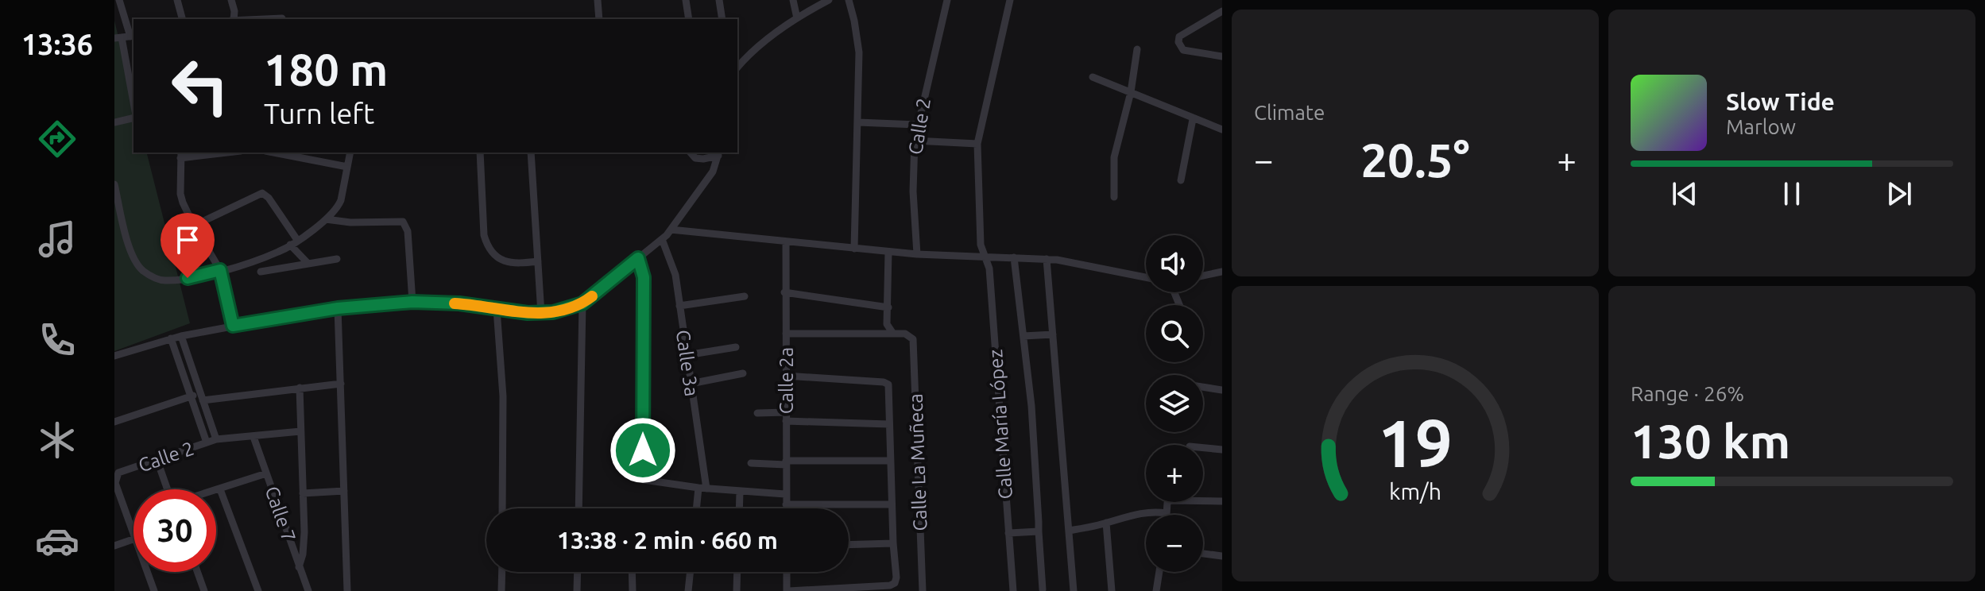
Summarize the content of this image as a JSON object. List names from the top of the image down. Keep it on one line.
{"streets":{"street":["Calle 2","Calle 3a","Calle 2a","Calle María López","Calle La Muñeca","Calle 7"]},"crossings":[["Calle 2","Calle 7"]],"page":{"tabs":"13:36","tile":["Climate",["Range · 26%","130 km"]],"turn":["180 m","Turn left"],"song":["Slow Tide","Marlow"],"heat":["−","20.5°","+"],"map_buttons":["+","−"],"limit":"30","trip":"13:38 · 2 min · 660 m","gauge":["19","km/h"]}}
